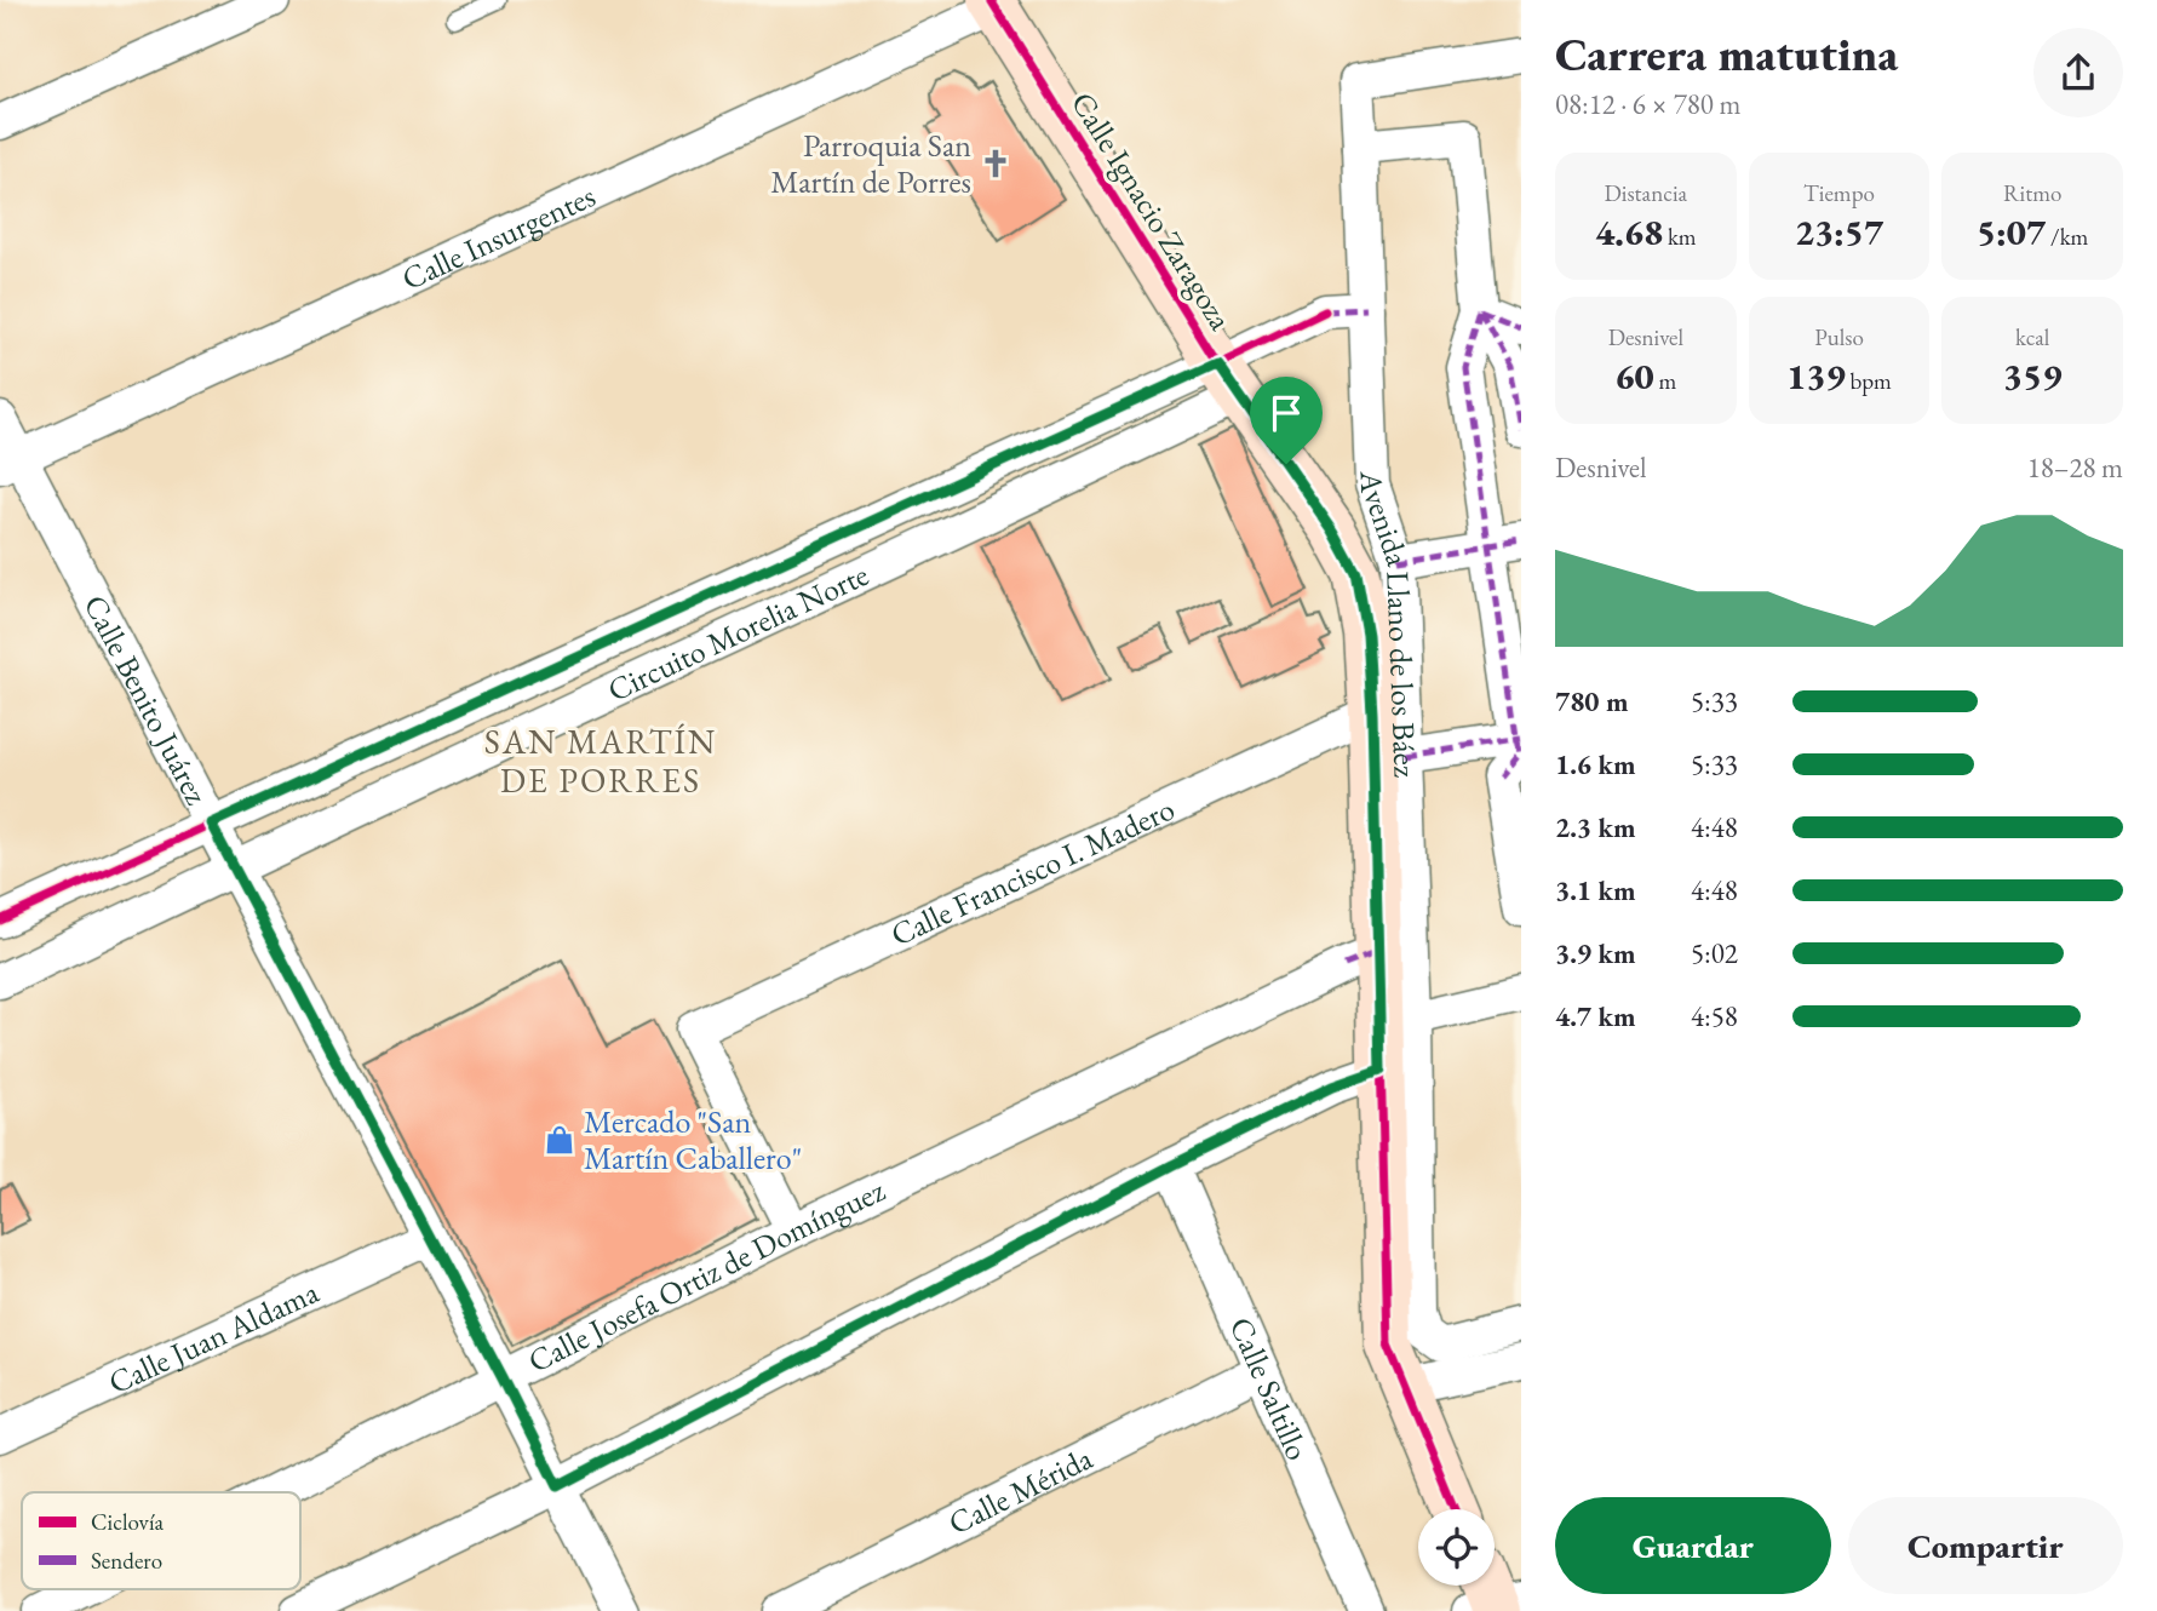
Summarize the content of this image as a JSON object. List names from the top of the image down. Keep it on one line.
{"streets":{"street":["Calle Ignacio Zaragoza","Calle Insurgentes","Avenida Llano de los Báez","Circuito Morelia Norte","Calle Benito Juárez","Calle Francisco I. Madero","Calle Josefa Ortiz de Domínguez","Calle Juan Aldama","Calle Saltillo","Calle Mérida"]},"crossings":[["Calle Ignacio Zaragoza","Calle Insurgentes"],["Calle Ignacio Zaragoza","Circuito Morelia Norte"],["Calle Ignacio Zaragoza","Calle Francisco I. Madero"],["Calle Ignacio Zaragoza","Calle Josefa Ortiz de Domínguez"],["Calle Insurgentes","Calle Benito Juárez"],["Circuito Morelia Norte","Calle Benito Juárez"],["Calle Benito Juárez","Calle Josefa Ortiz de Domínguez"],["Calle Benito Juárez","Calle Juan Aldama"],["Calle Francisco I. Madero","Calle Josefa Ortiz de Domínguez"],["Calle Saltillo","Calle Mérida"]],"districts":["SAN MARTÍN DE PORRES"],"places":{"church":["Parroquia San Martín de Porres"],"shop":["Mercado \"San Martín Caballero\""]},"legend":["Ciclovía","Sendero"],"page":{"heading":["Carrera matutina","08:12 · 6 × 780 m"],"stats":[["Distancia","4.68 km"],["Tiempo","23:57"],["Ritmo","5:07 /km"],["Desnivel","60 m"],["Pulso","139 bpm"],["kcal","359"]],"chart":["Desnivel","18–28 m"],"list":[{"name":"780 m","note":"5:33"},{"name":"1.6 km","note":"5:33"},{"name":"2.3 km","note":"4:48"},{"name":"3.1 km","note":"4:48"},{"name":"3.9 km","note":"5:02"},{"name":"4.7 km","note":"4:58"}],"buttons":["Guardar","Compartir"]}}
